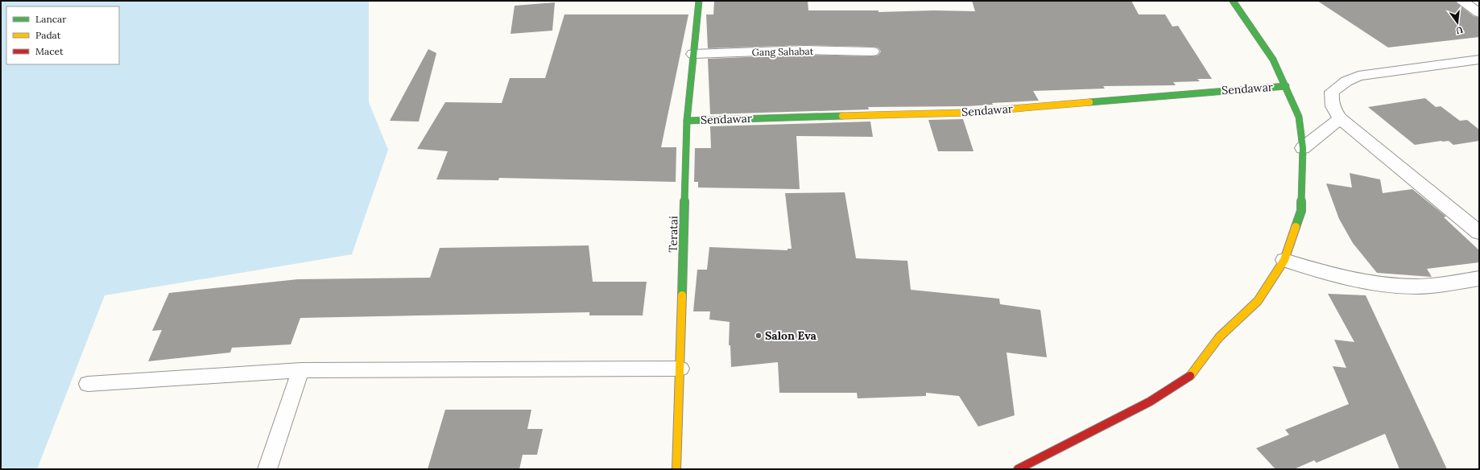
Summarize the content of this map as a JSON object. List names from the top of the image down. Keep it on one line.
{"streets":{"street":["Gang Sahabat","Sendawar","Teratai"]},"crossings":[["Gang Sahabat","Teratai"],["Sendawar","Teratai"]],"places":["Salon Eva"],"legend":["Lancar","Padat","Macet"],"north":"bottom"}
